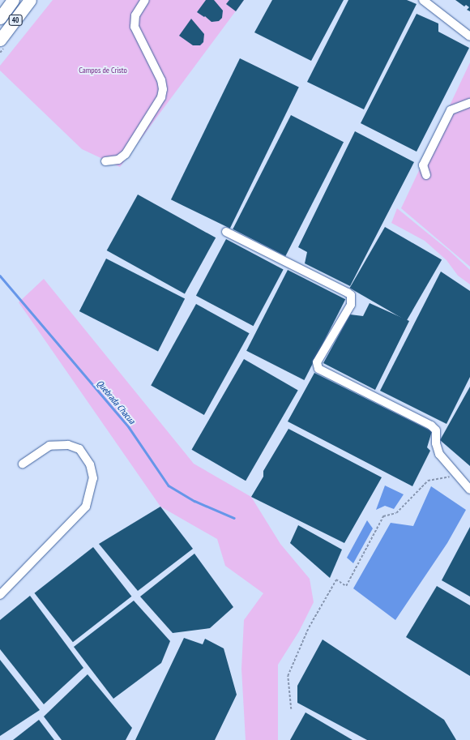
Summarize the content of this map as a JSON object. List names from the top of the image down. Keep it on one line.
{"streets":{"highway":["40"]},"water":["Quebrada Chacua"],"parks":["Campos de Cristo"]}
